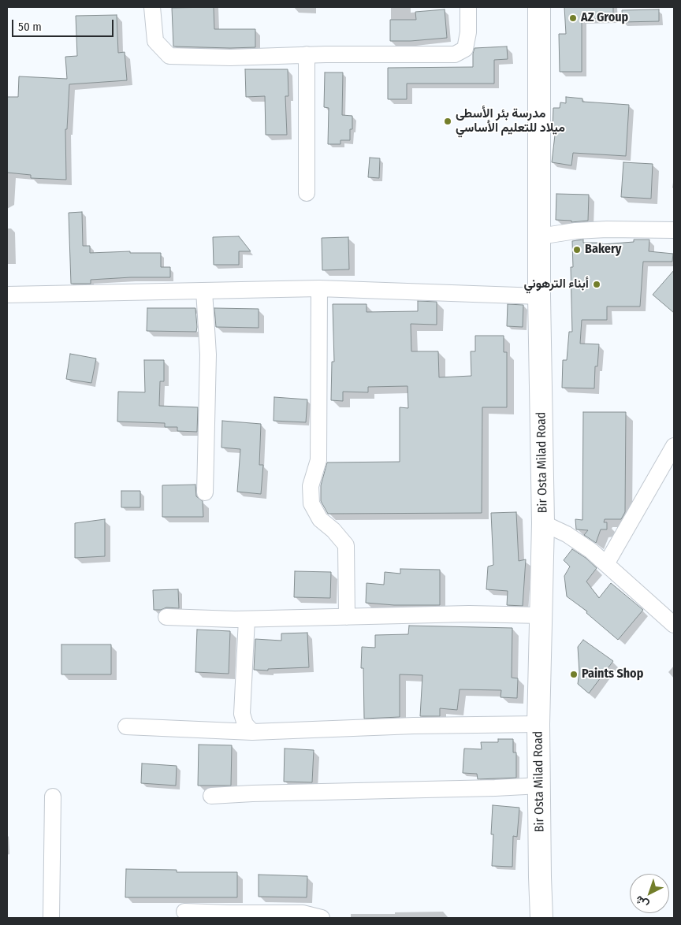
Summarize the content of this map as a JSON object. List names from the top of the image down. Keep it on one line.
{"streets":{"main road":["Bir Osta Milad Road"]},"places":["AZ Group","مدرسة بئر الأسطى ميلاد للتعليم الأساسي","Bakery","أبناء الترهوني","Paints Shop"],"scale_bar":"50 m","north":"bottom left"}
